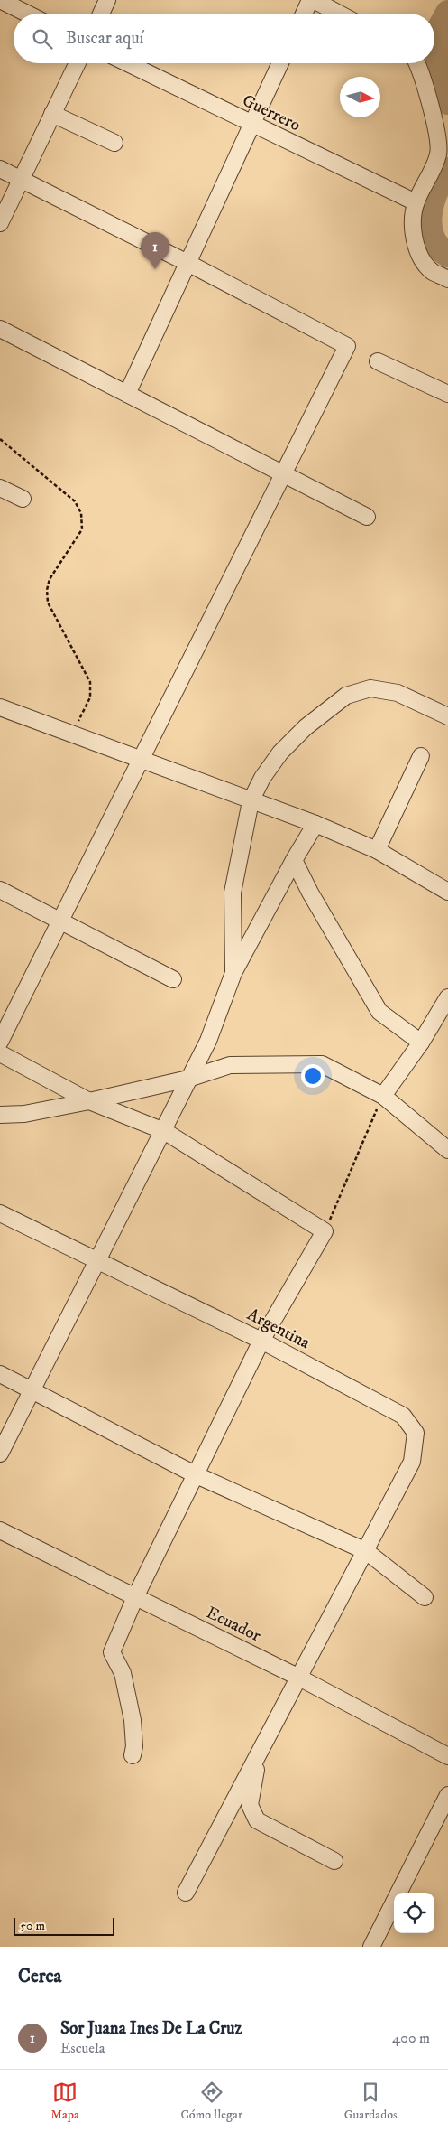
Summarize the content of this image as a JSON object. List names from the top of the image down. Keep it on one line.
{"streets":{"street":["Guerrero","Argentina","Ecuador"]},"crossings":[["Argentina","Ecuador"]],"scale_bar":"50 m","north":"right","page":{"search":"Buscar aquí","pins":"1","scale":"50 m","heading":"Cerca","list":[{"mark":"1","name":"Sor Juana Ines De La Cruz","note":"Escuela","value":"400 m"}],"nav":["Mapa","Cómo llegar","Guardados"]}}
